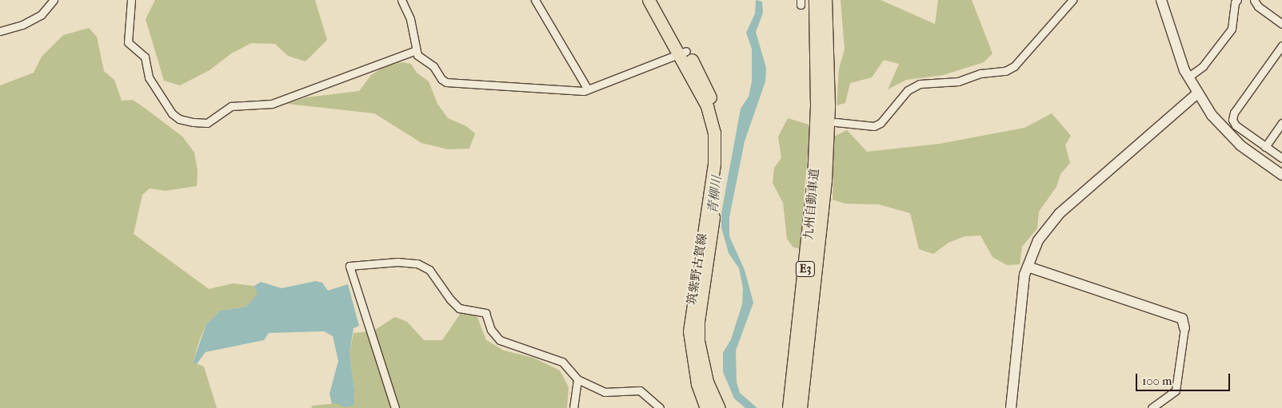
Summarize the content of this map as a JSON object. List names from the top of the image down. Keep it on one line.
{"streets":{"highway":["九州自動車道","E3"],"main road":["筑紫野古賀線"]},"water":["青柳川"],"scale_bar":"100 m"}
